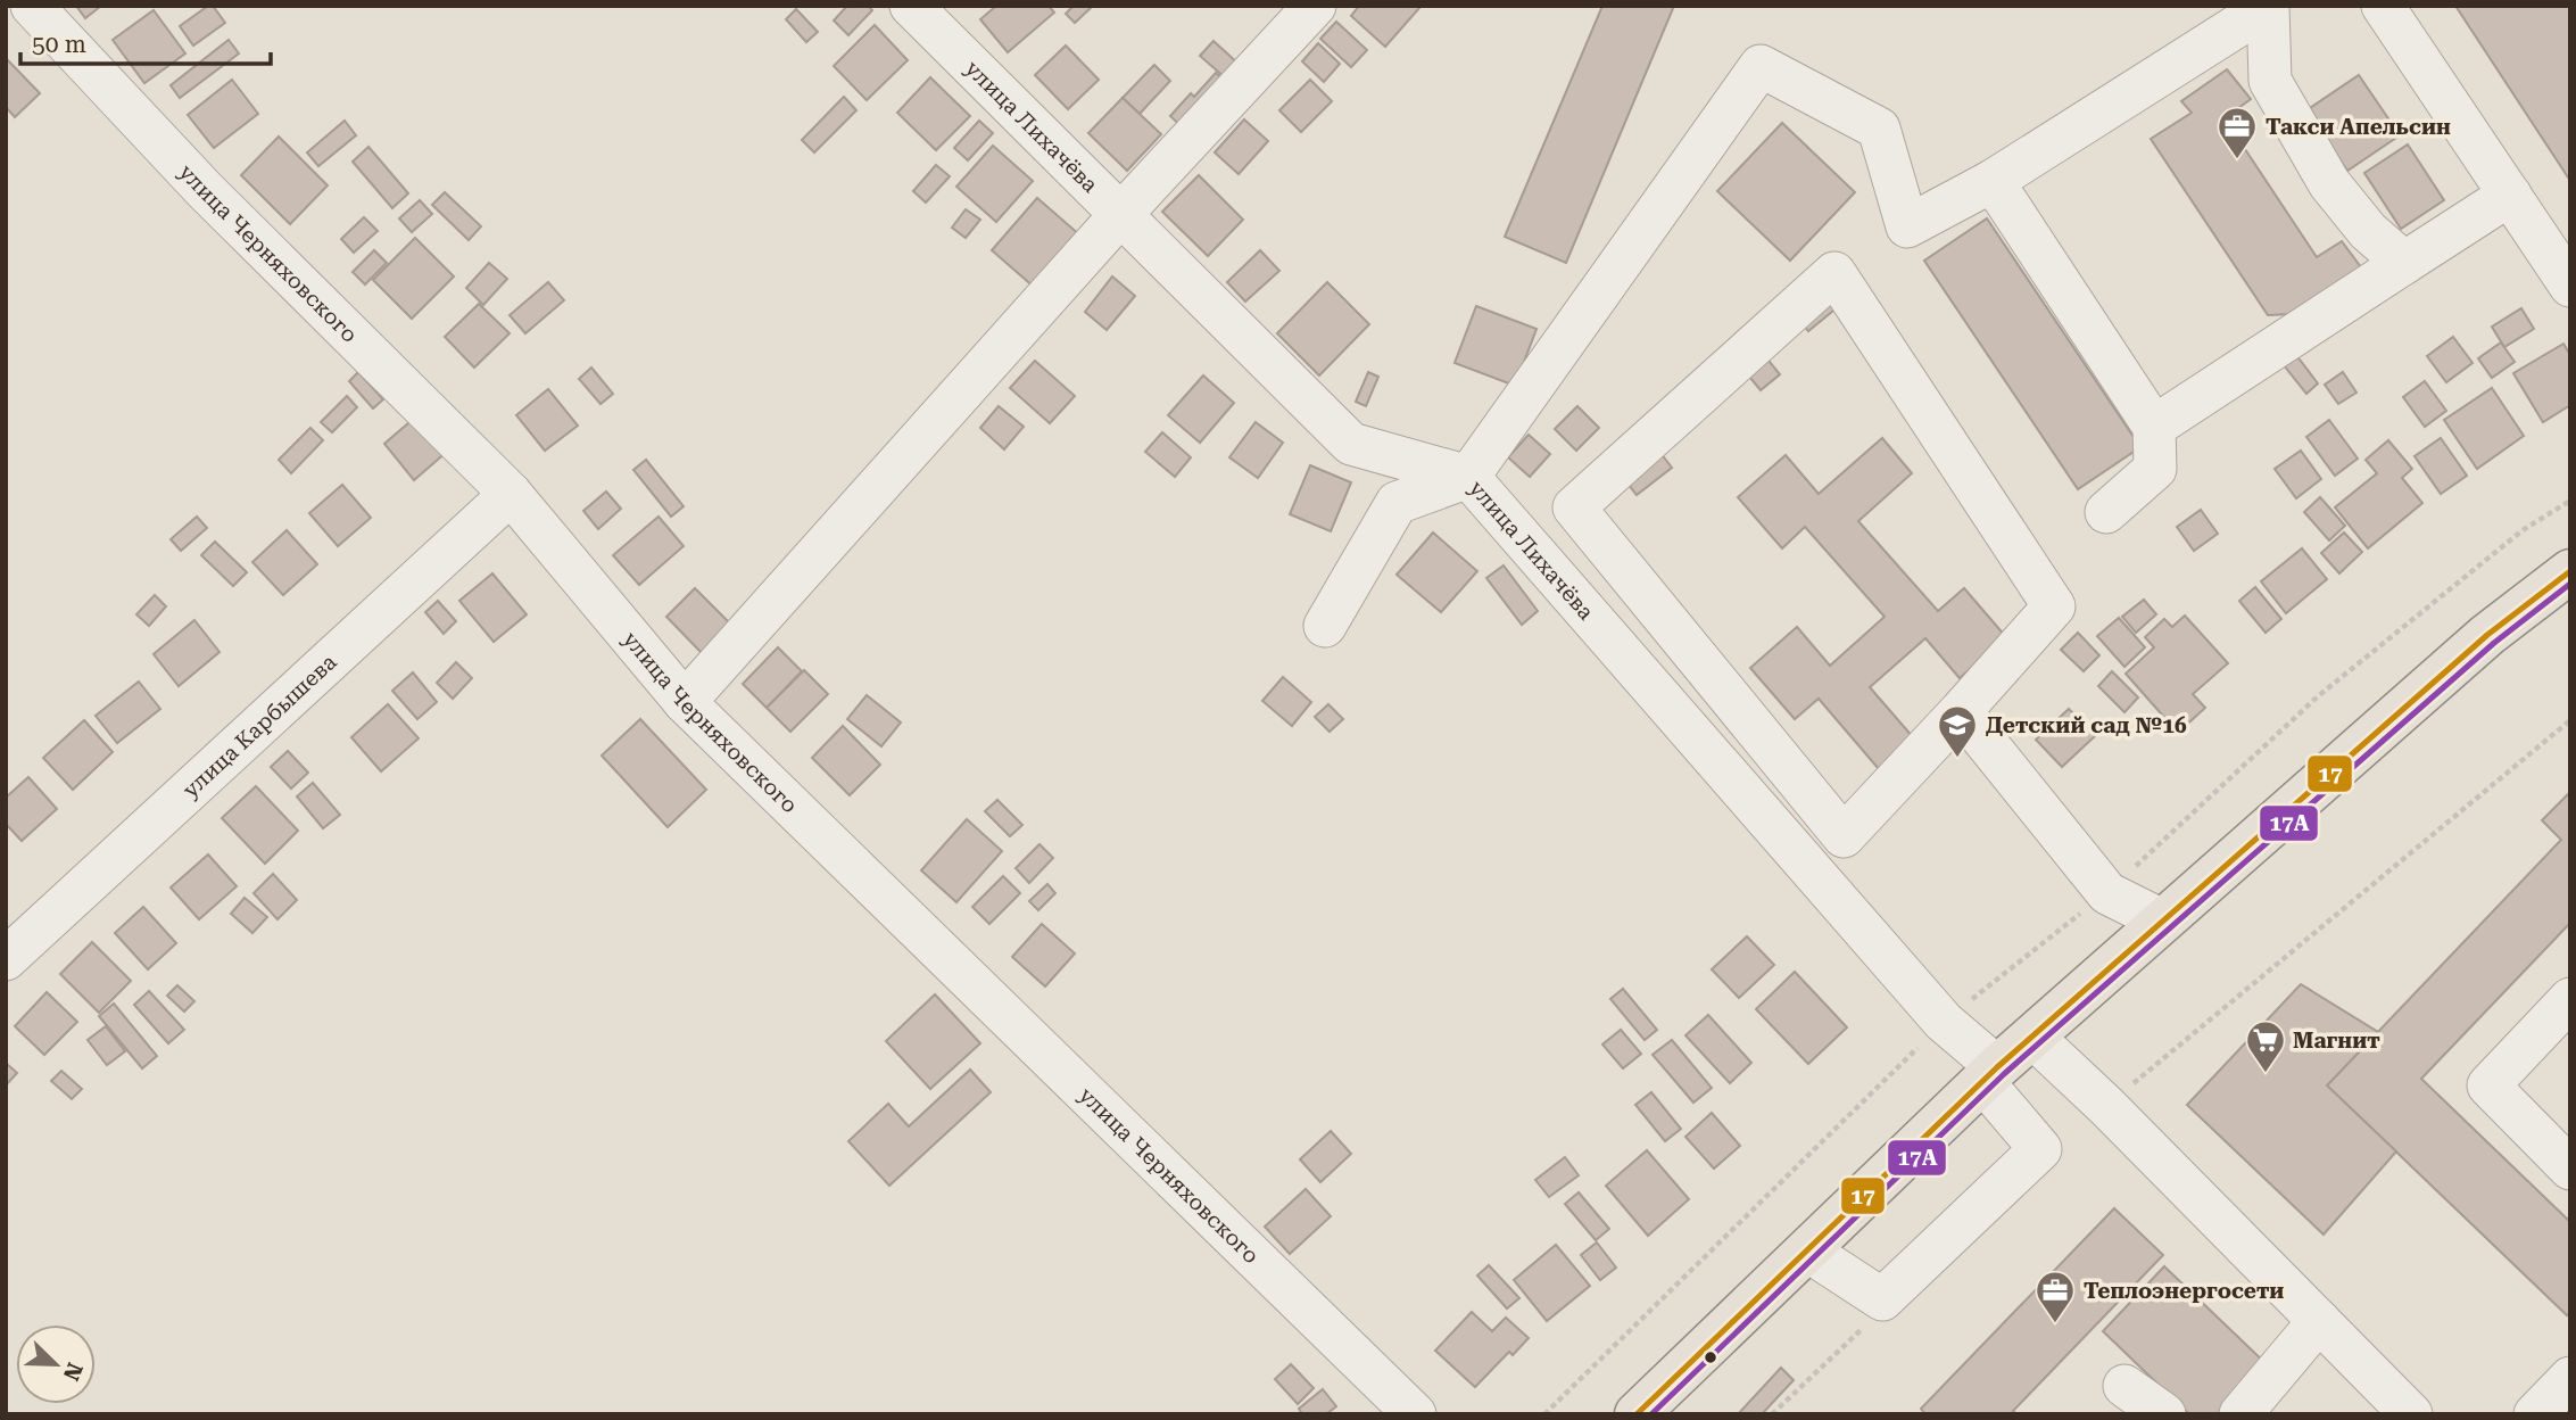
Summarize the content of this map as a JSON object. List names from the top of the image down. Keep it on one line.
{"streets":{"street":["улица Лихачёва","улица Черняховского","улица Карбышева"]},"crossings":[["улица Черняховского","улица Карбышева"]],"places":{"office":["Такси Апельсин","Теплоэнергосети"],"school or university":["Детский сад №16"],"supermarket":["Магнит"]},"lines":["transit line 17","transit line 17А"],"scale_bar":"50 m","north":"bottom right"}
